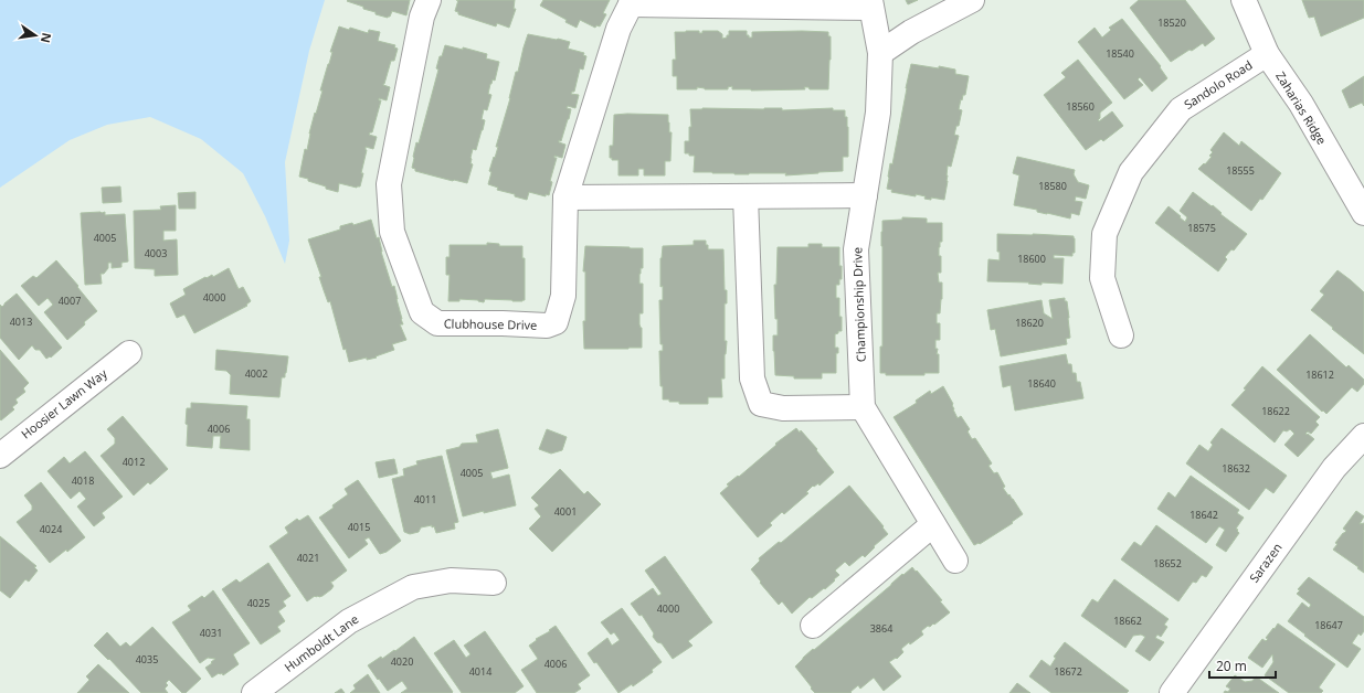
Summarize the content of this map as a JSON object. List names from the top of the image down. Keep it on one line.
{"streets":{"street":["Sandolo Road","Zaharias Ridge","Championship Drive","Clubhouse Drive","Hoosier Lawn Way","Sarazen","Humboldt Lane"]},"crossings":[["Sandolo Road","Zaharias Ridge"],["Championship Drive","Clubhouse Drive"]],"house_numbers":["18520","18540","18560","18555","18580","18575","4005","4003","18600","4000","4007","4013","18620","4002","18612","18640","18622","4006","4012","18632","4005","4018","4011","4001","18642","4015","4024","4021","18652","4025","4000","18662","18647","3864","4031","4035","4020","4006","4014","18672"],"scale_bar":"20 m","north":"right"}
